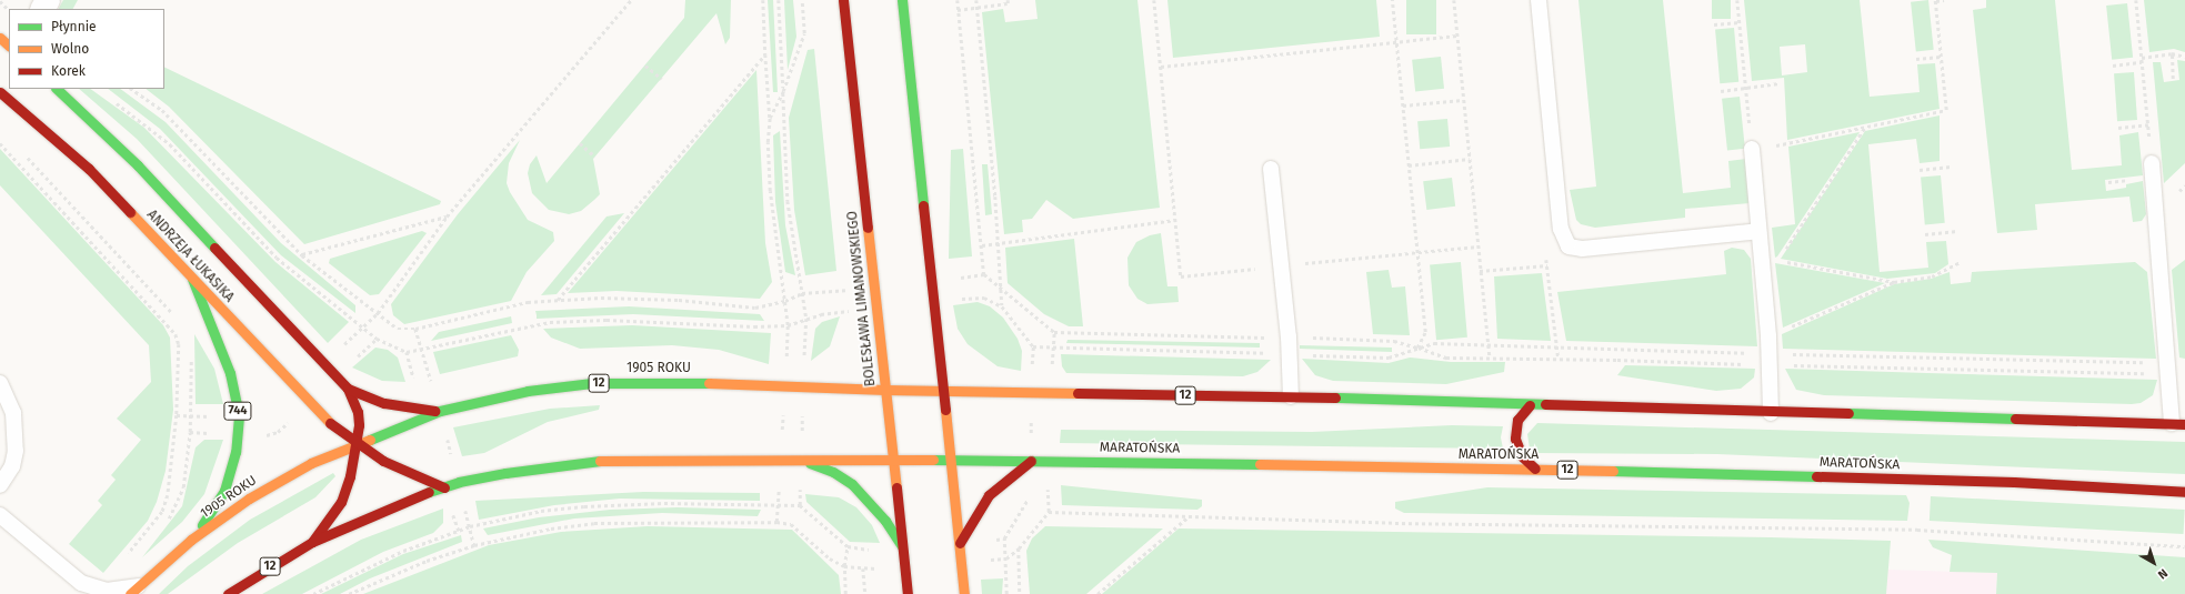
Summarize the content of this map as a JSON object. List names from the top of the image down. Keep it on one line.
{"streets":{"main road":["ANDRZEJA ŁUKASIKA","BOLESŁAWA LIMANOWSKIEGO","1905 ROKU","12","744","MARATOŃSKA"]},"crossings":[["ANDRZEJA ŁUKASIKA","1905 ROKU"],["ANDRZEJA ŁUKASIKA","12"],["ANDRZEJA ŁUKASIKA","744"],["BOLESŁAWA LIMANOWSKIEGO","1905 ROKU"],["BOLESŁAWA LIMANOWSKIEGO","12"],["BOLESŁAWA LIMANOWSKIEGO","MARATOŃSKA"],["1905 ROKU","12"],["1905 ROKU","744"],["12","744"],["12","MARATOŃSKA"]],"legend":["Płynnie","Wolno","Korek"],"north":"bottom right"}
